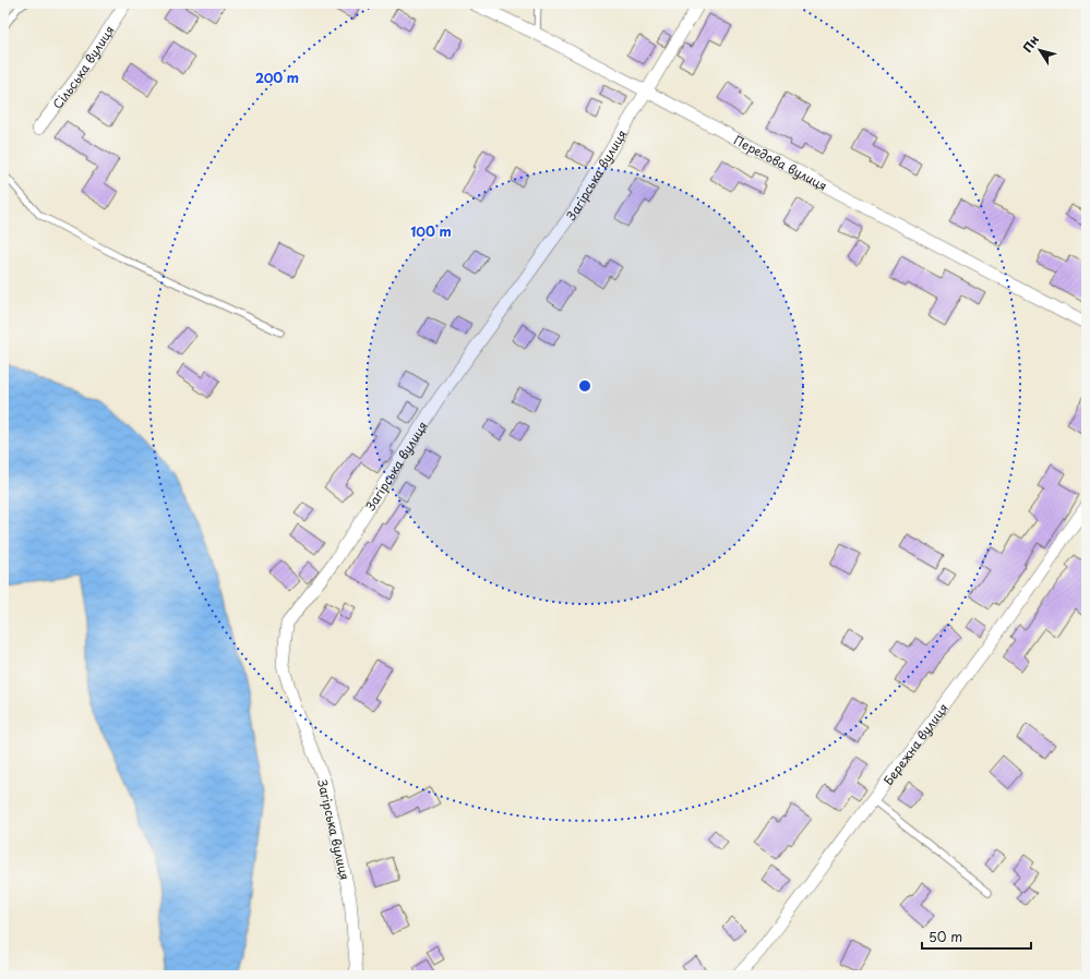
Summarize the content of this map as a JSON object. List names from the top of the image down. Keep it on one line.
{"streets":{"street":["Сільська вулиця","Передова вулиця","Загірська вулиця","Бережна вулиця"]},"crossings":[["Передова вулиця","Загірська вулиця"]],"scale_bar":"50 m","north":"top left","rings":["200 m","100 m"]}
